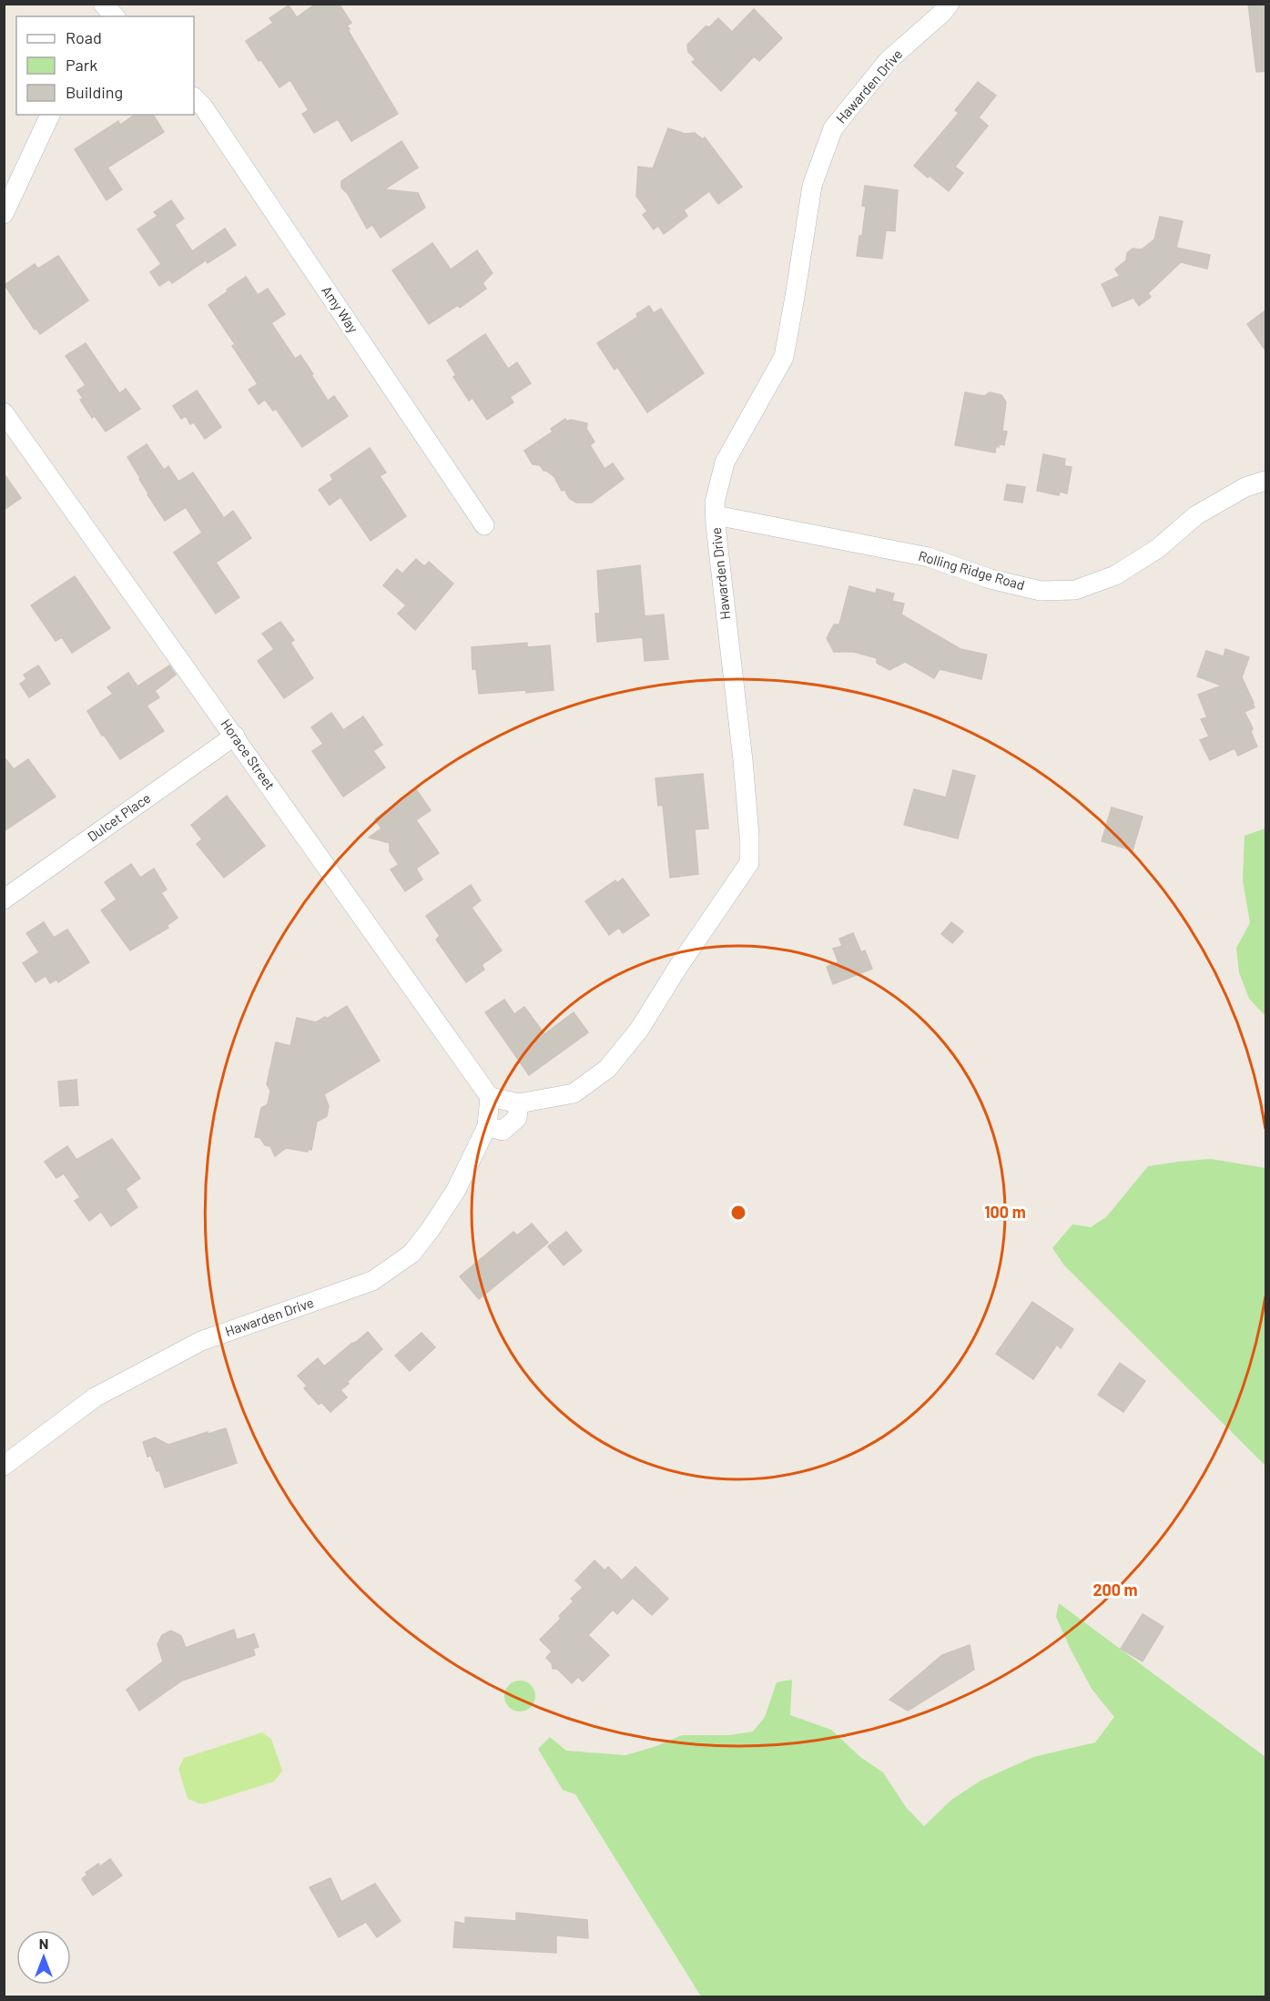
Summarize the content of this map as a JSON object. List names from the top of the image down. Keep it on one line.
{"streets":{"street":["Hawarden Drive","Amy Way","Rolling Ridge Road","Horace Street","Dulcet Place"]},"crossings":[["Hawarden Drive","Rolling Ridge Road"],["Hawarden Drive","Horace Street"],["Horace Street","Dulcet Place"]],"legend":["Road","Park","Building"],"north":"top","rings":["100 m","200 m"]}
